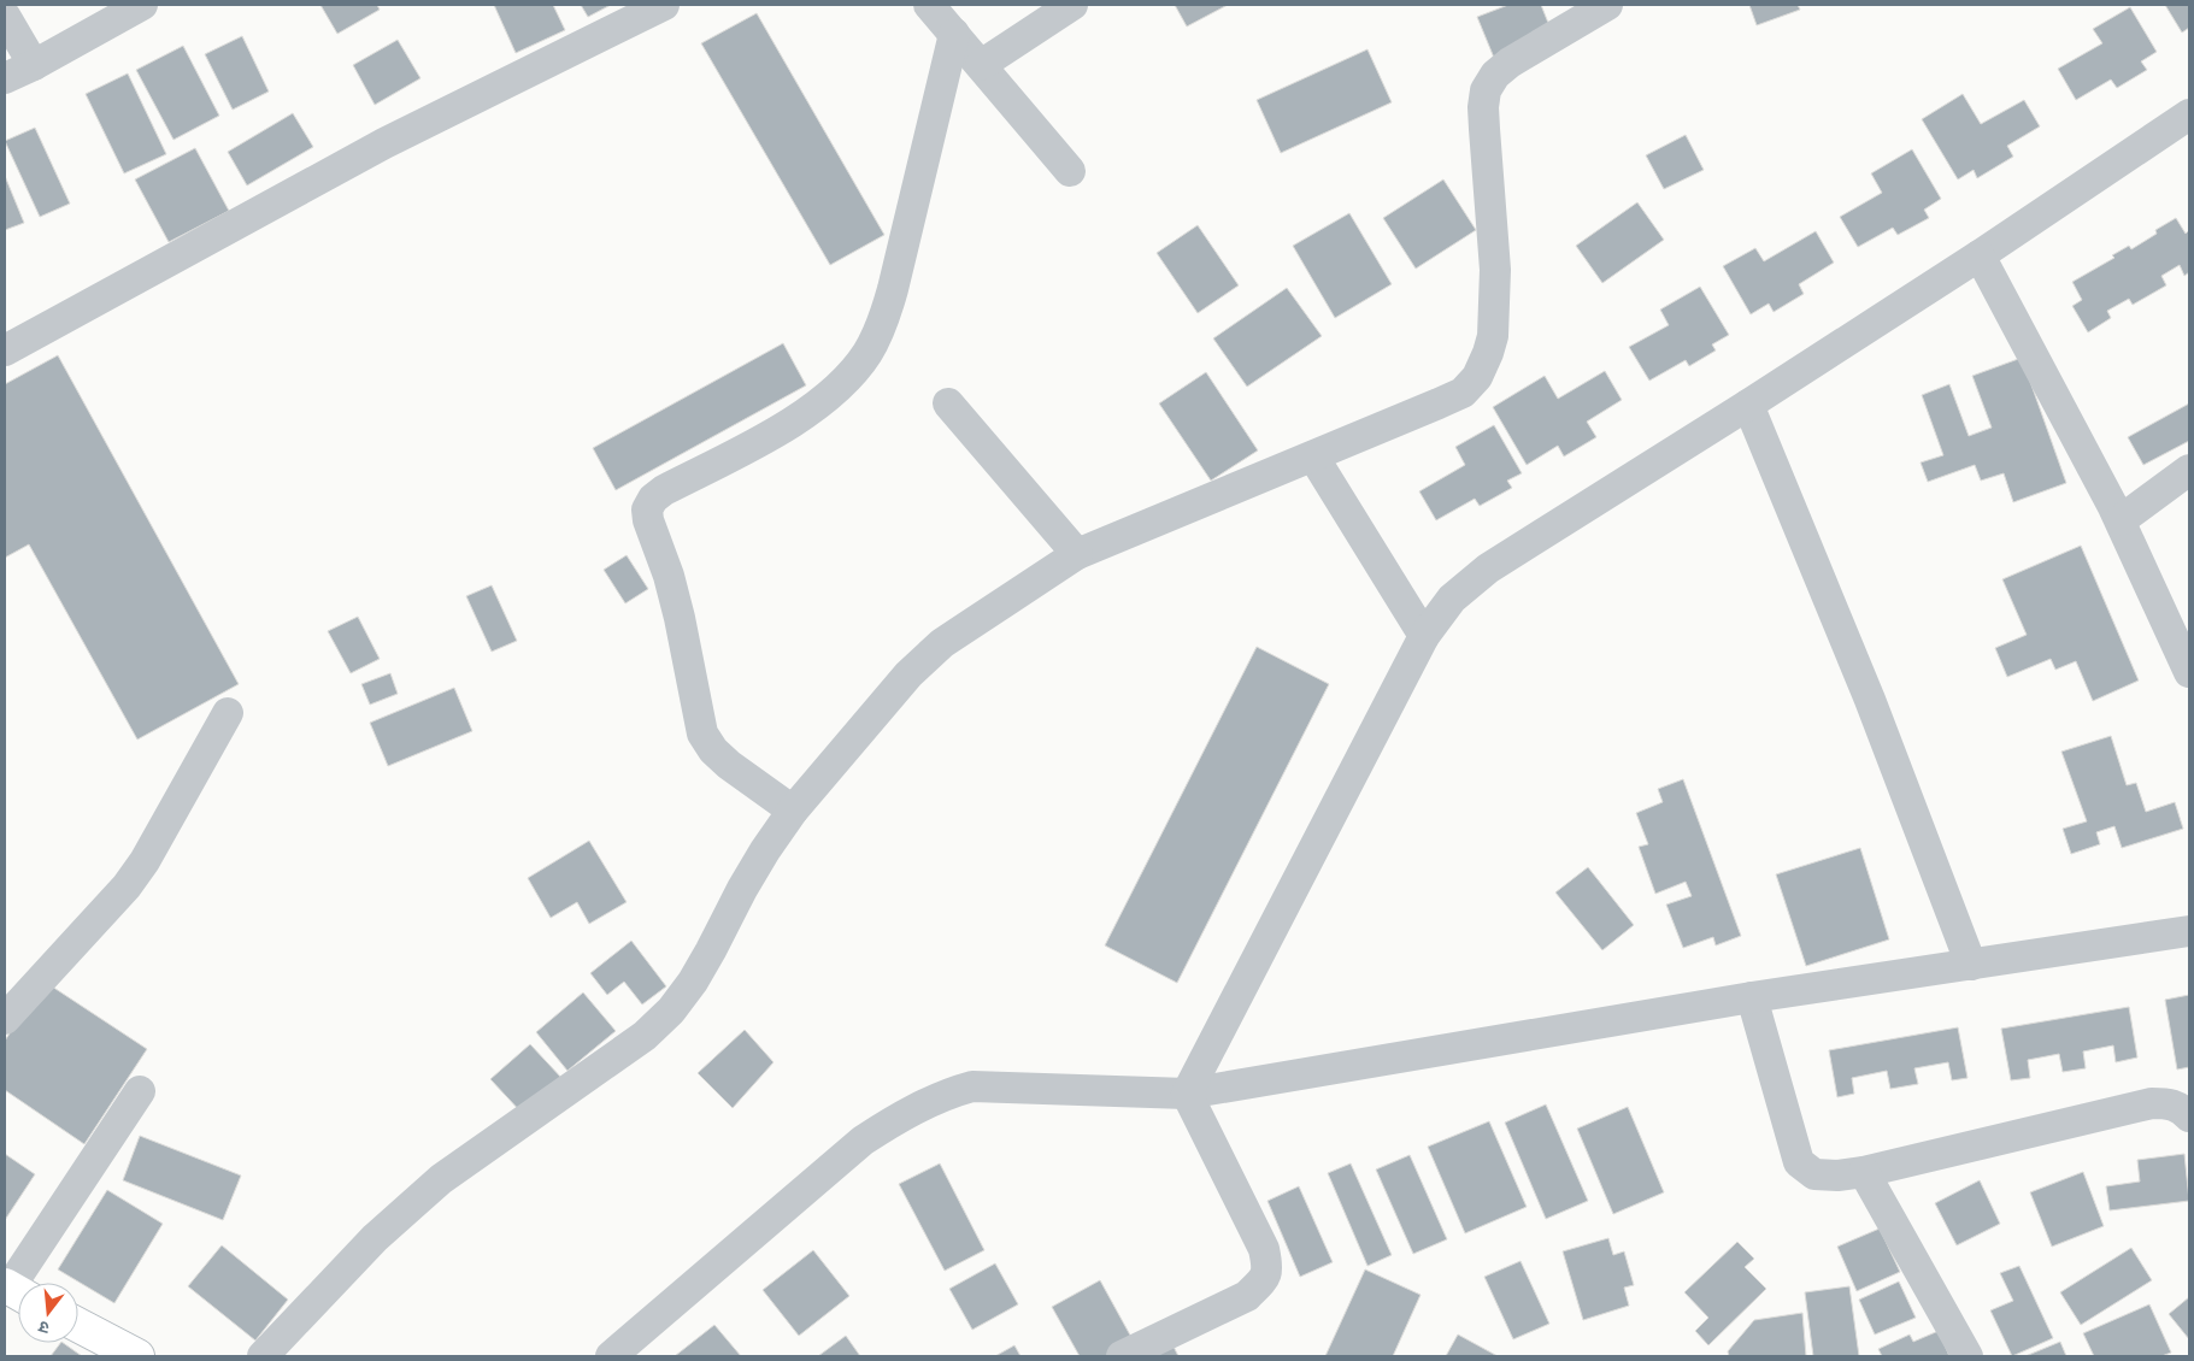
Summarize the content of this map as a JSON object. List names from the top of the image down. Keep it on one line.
{"north":"bottom"}
